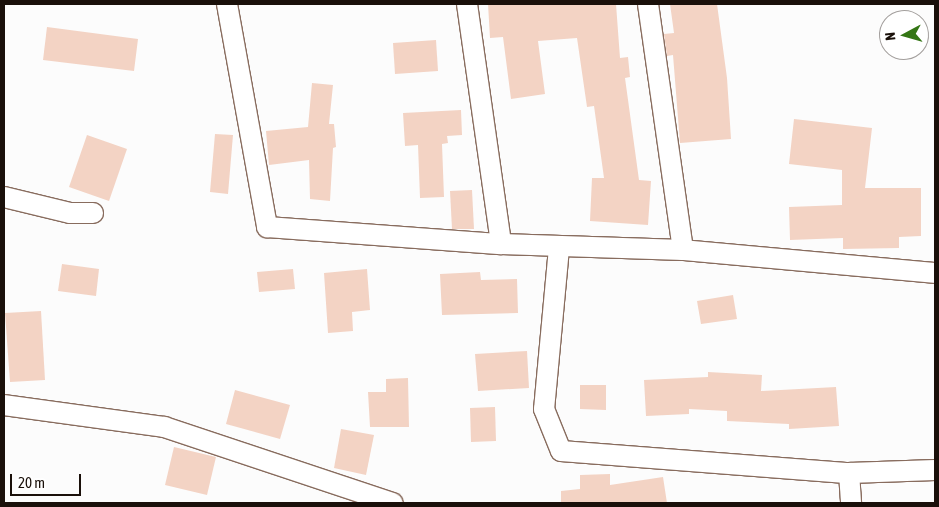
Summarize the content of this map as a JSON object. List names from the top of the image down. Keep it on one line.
{"scale_bar":"20 m","north":"left"}
